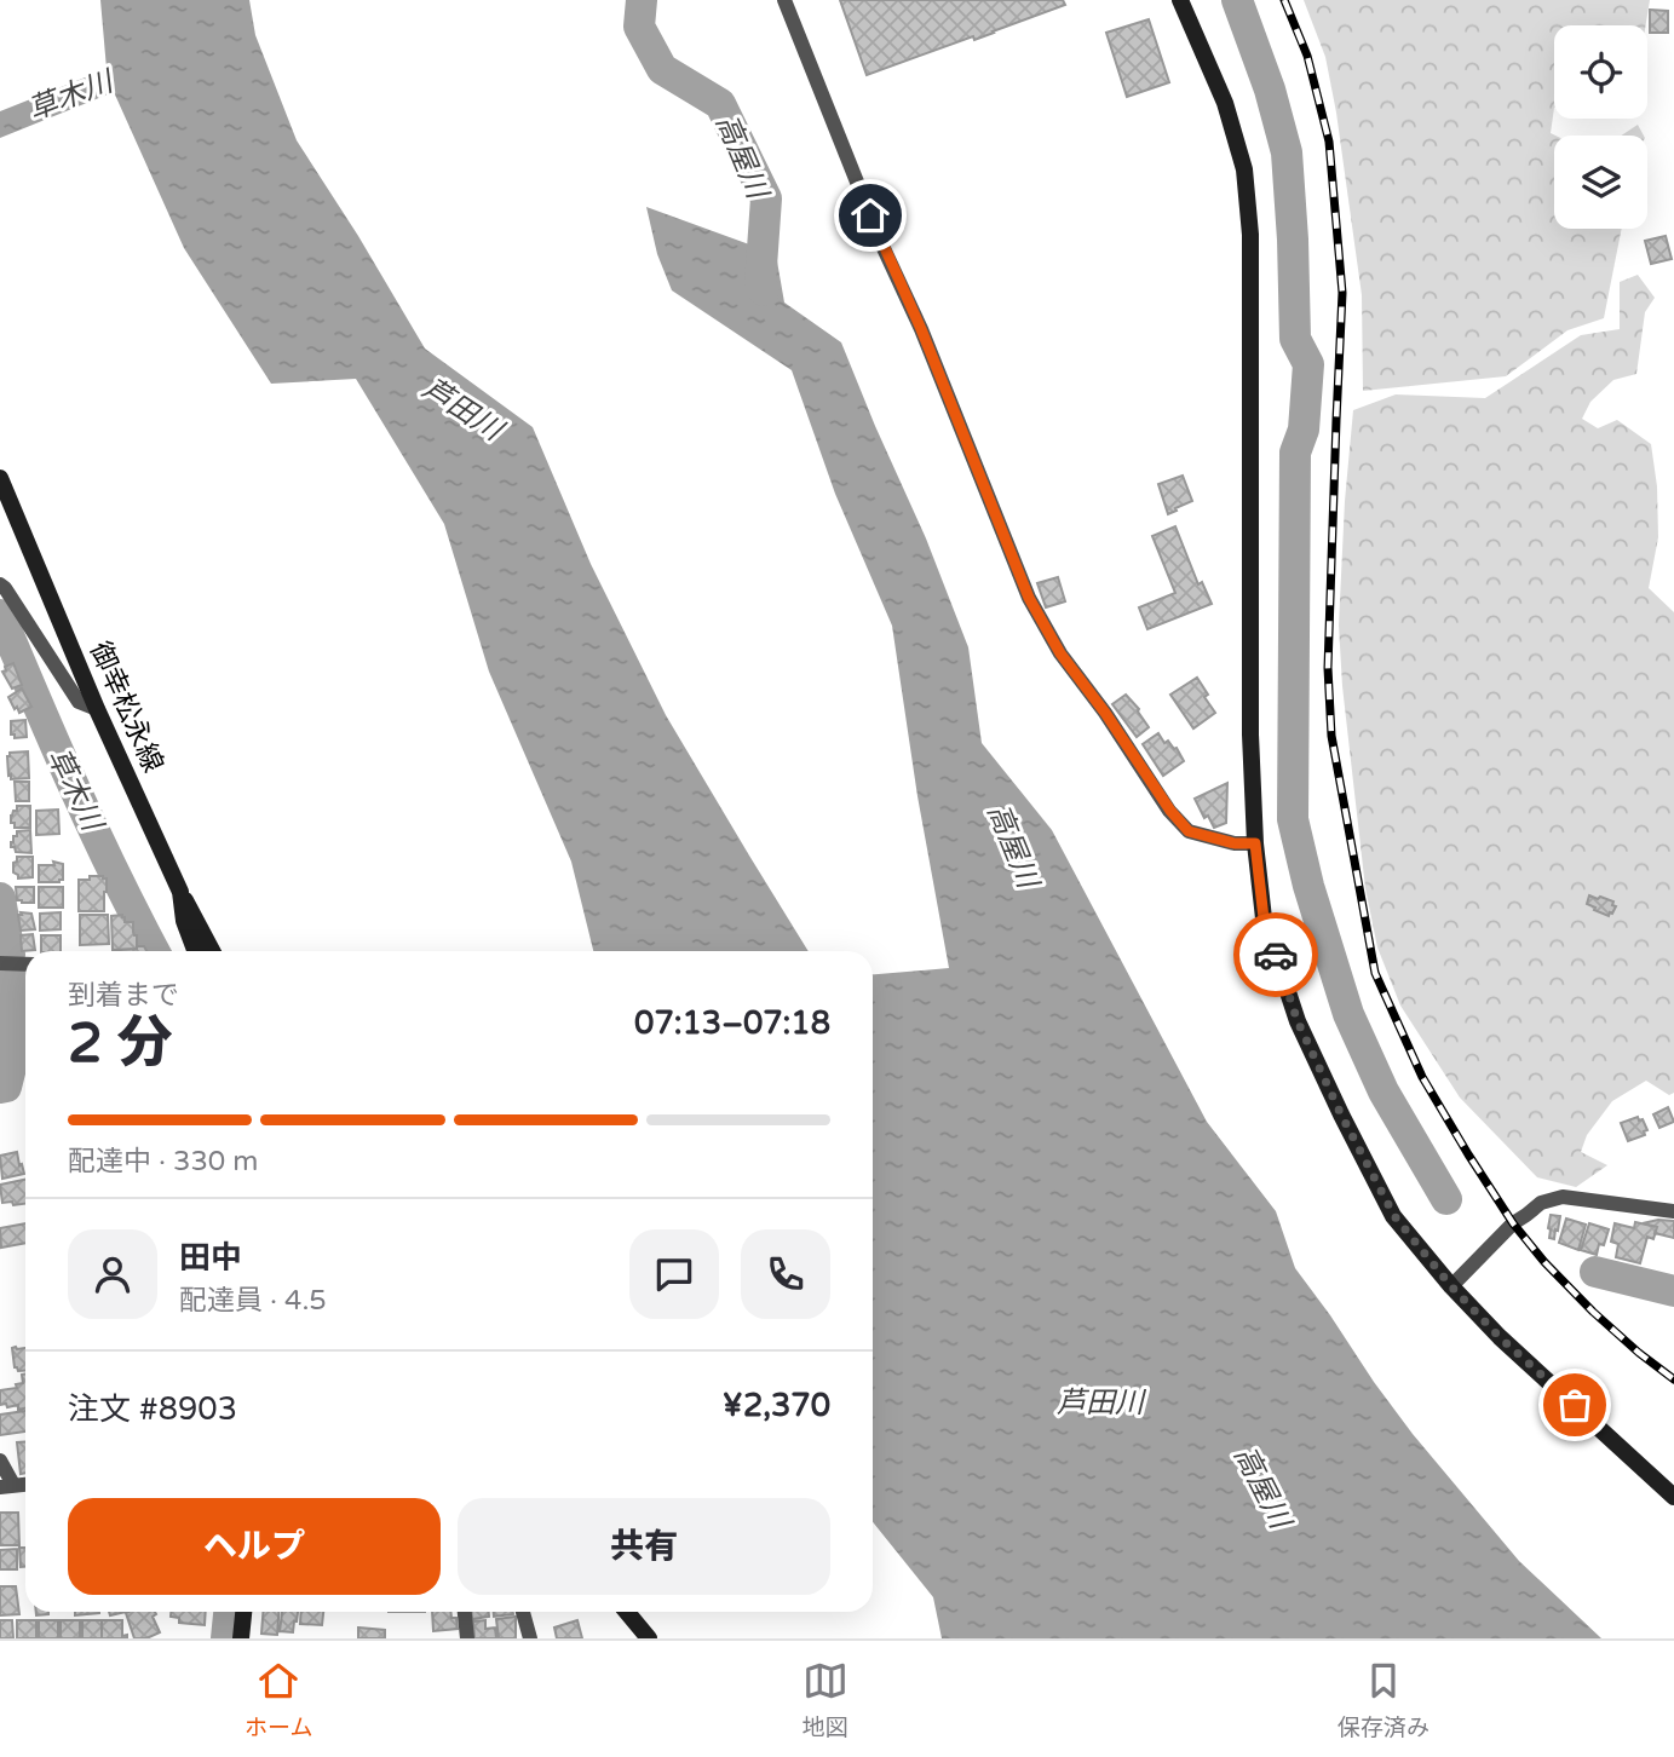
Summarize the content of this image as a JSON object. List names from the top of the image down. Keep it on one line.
{"streets":{"street":["御幸松永線"]},"water":["草木川","高屋川","芦田川"],"page":{"heading":["2 分","到着まで","07:13–07:18"],"panel":["田中","配達員 · 4.5","注文 #8903","¥2,370"],"bar":"配達中 · 330 m","buttons":["ヘルプ","共有"],"tabs":["ホーム","地図","保存済み"]}}
